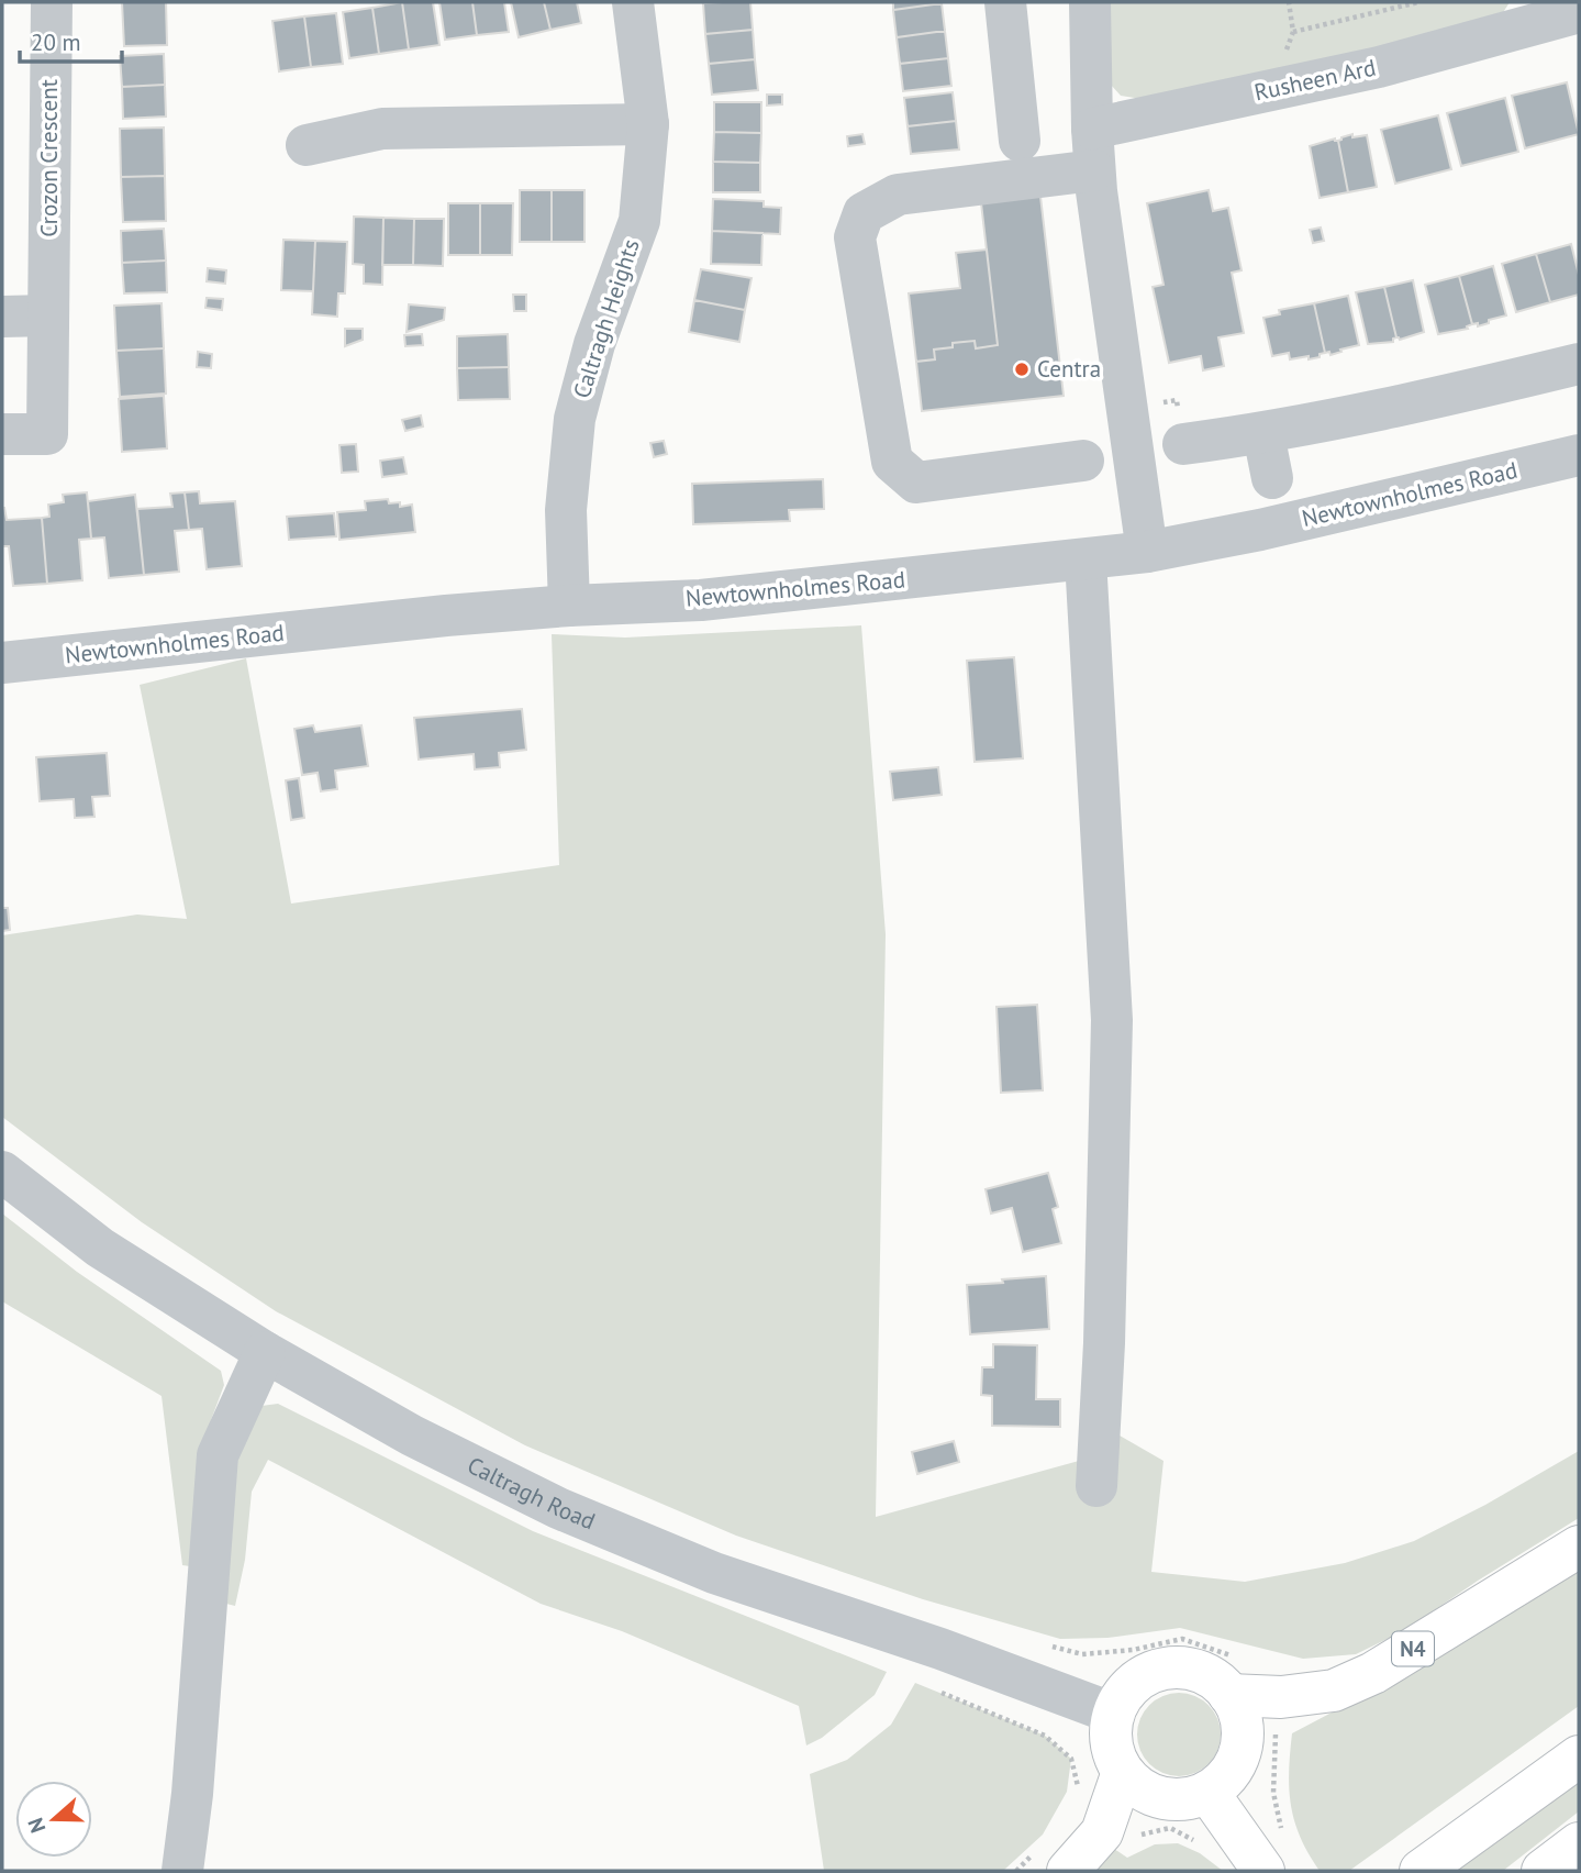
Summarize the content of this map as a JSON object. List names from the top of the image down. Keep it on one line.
{"streets":{"main road":["N4"],"street":["Rusheen Ard","Crozon Crescent","Caltragh Heights","Newtownholmes Road","Caltragh Road"]},"crossings":[["Caltragh Heights","Newtownholmes Road"],["Caltragh Road","N4"]],"places":["Centra"],"scale_bar":"20 m","north":"left"}
